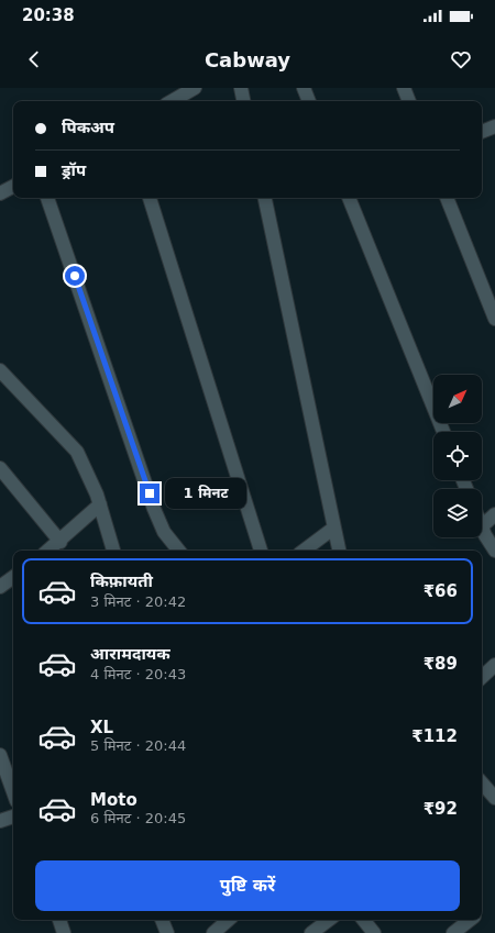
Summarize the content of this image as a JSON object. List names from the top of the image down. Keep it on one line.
{"north":"top right","page":{"status":"20:38","header":"Cabway","banner":["पिकअप","ड्रॉप"],"bubble":"1 मिनट","list":[{"name":"किफ़ायती","note":"3 मिनट · 20:42","value":"₹66"},{"name":"आरामदायक","note":"4 मिनट · 20:43","value":"₹89"},{"name":"XL","note":"5 मिनट · 20:44","value":"₹112"},{"name":"Moto","note":"6 मिनट · 20:45","value":"₹92"}],"buttons":"पुष्टि करें"}}
